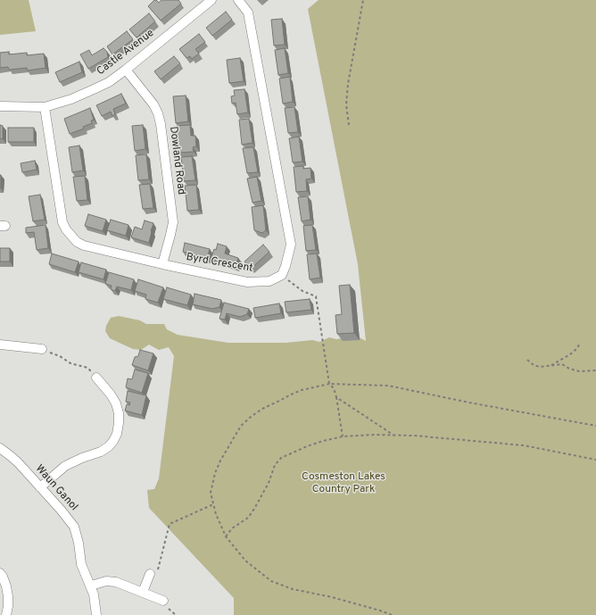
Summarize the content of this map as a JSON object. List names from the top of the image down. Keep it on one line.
{"streets":{"street":["Castle Avenue","Dowland Road","Byrd Crescent","Waun Ganol"]},"crossings":[["Castle Avenue","Dowland Road"],["Castle Avenue","Byrd Crescent"],["Dowland Road","Byrd Crescent"]],"parks":["Cosmeston Lakes Country Park"]}
